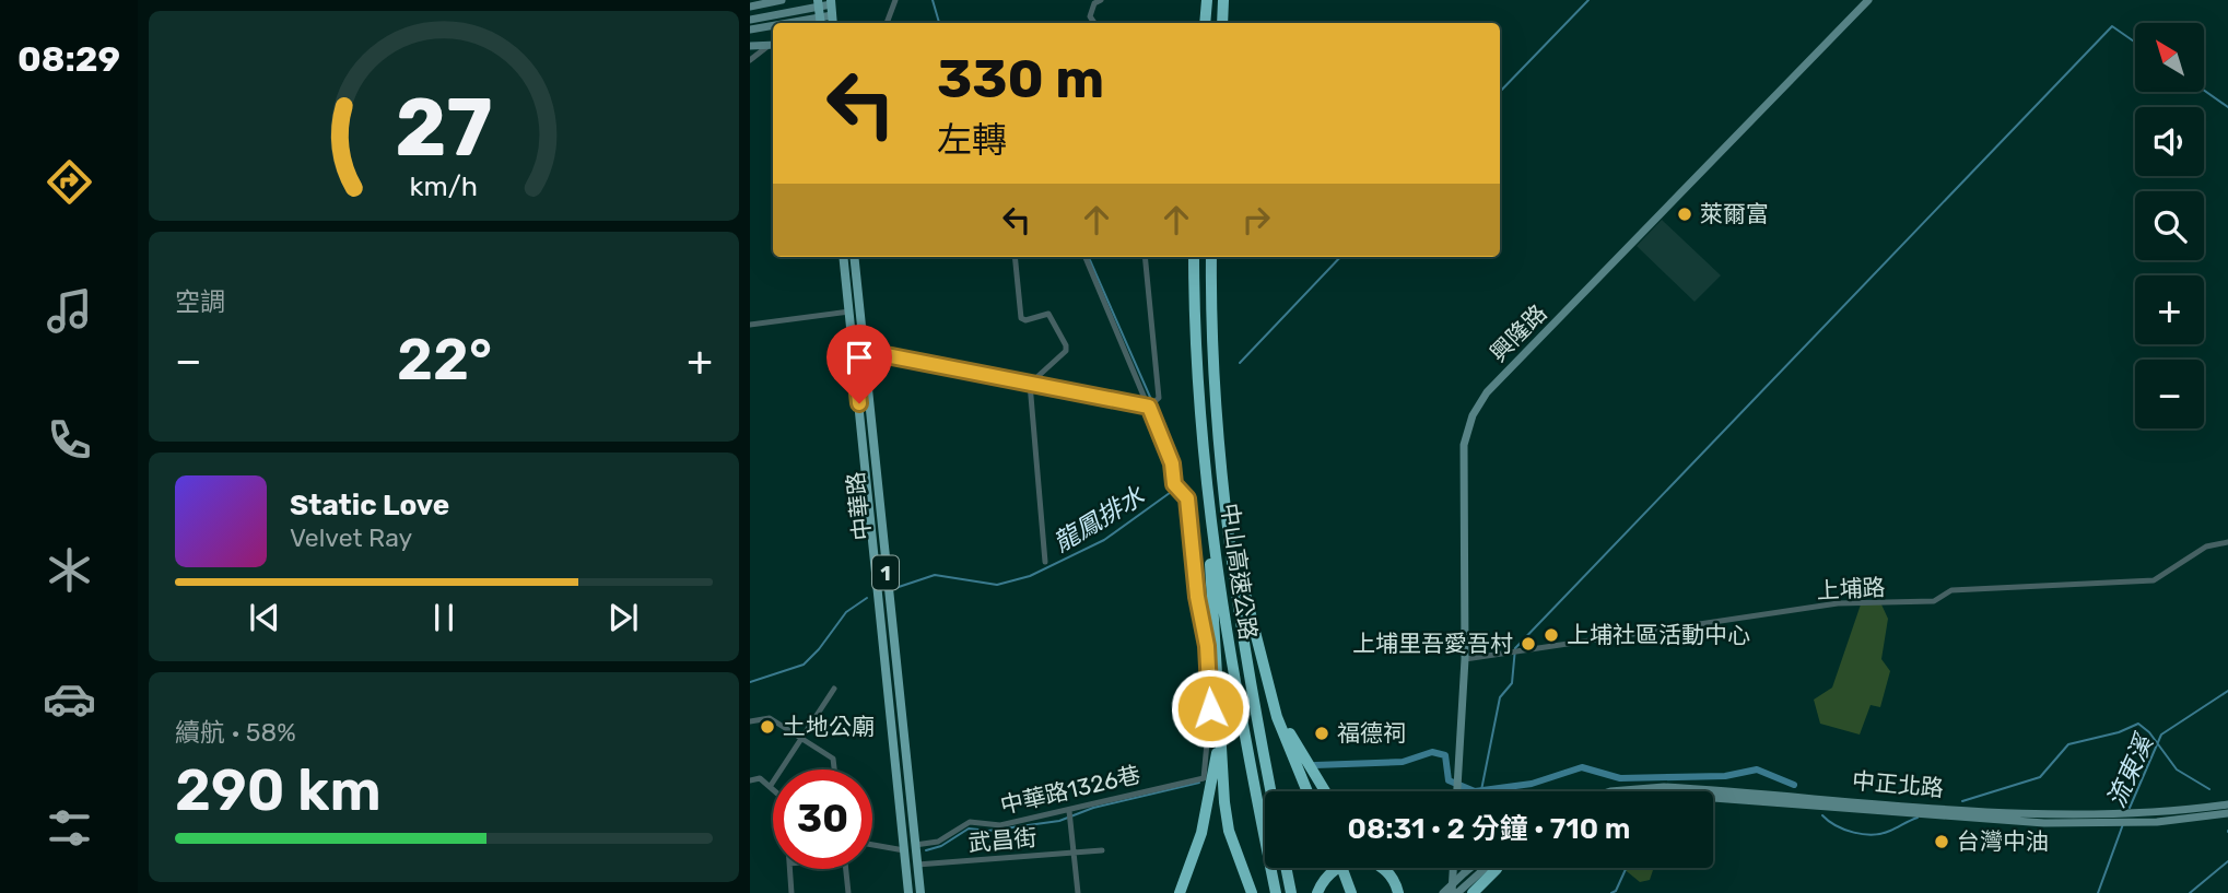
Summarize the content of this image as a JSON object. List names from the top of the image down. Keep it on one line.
{"streets":{"highway":["中山高速公路"],"main road":["興隆路","中華路","1","中正北路"],"street":["上埔路","中華路1326巷","武昌街"]},"crossings":[["興隆路","上埔路"],["中華路","中華路1326巷"],["中華路","武昌街"]],"water":["龍鳳排水","流東溪"],"places":["萊爾富","上埔社區活動中心","上埔里吾愛吾村","土地公廟","福德祠","台灣中油"],"north":"top left","page":{"tabs":"08:29","map_buttons":["+","−"],"turn":["330 m","左轉"],"tile":["空調",["續航 · 58%","290 km"]],"heat":["−","22°","+"],"song":["Static Love","Velvet Ray"],"limit":"30","trip":"08:31 · 2 分鐘 · 710 m","gauge":["27","km/h"]}}
